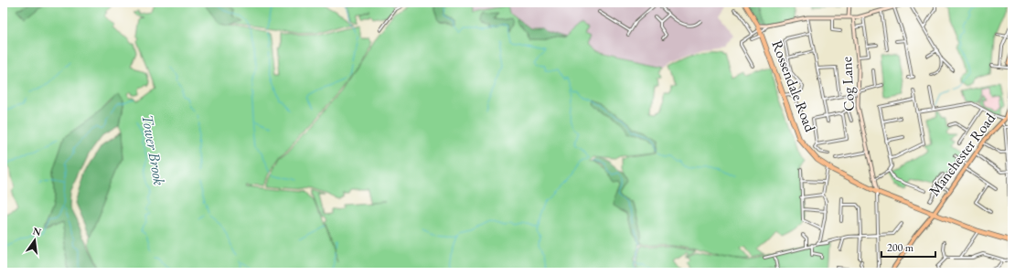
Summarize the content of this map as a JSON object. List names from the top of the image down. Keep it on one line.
{"streets":{"highway":["Rossendale Road"],"main road":["Manchester Road"],"street":["Cog Lane"]},"crossings":[["Cog Lane","Rossendale Road"],["Rossendale Road","Manchester Road"]],"water":["Tower Brook"],"scale_bar":"200 m","north":"top"}
